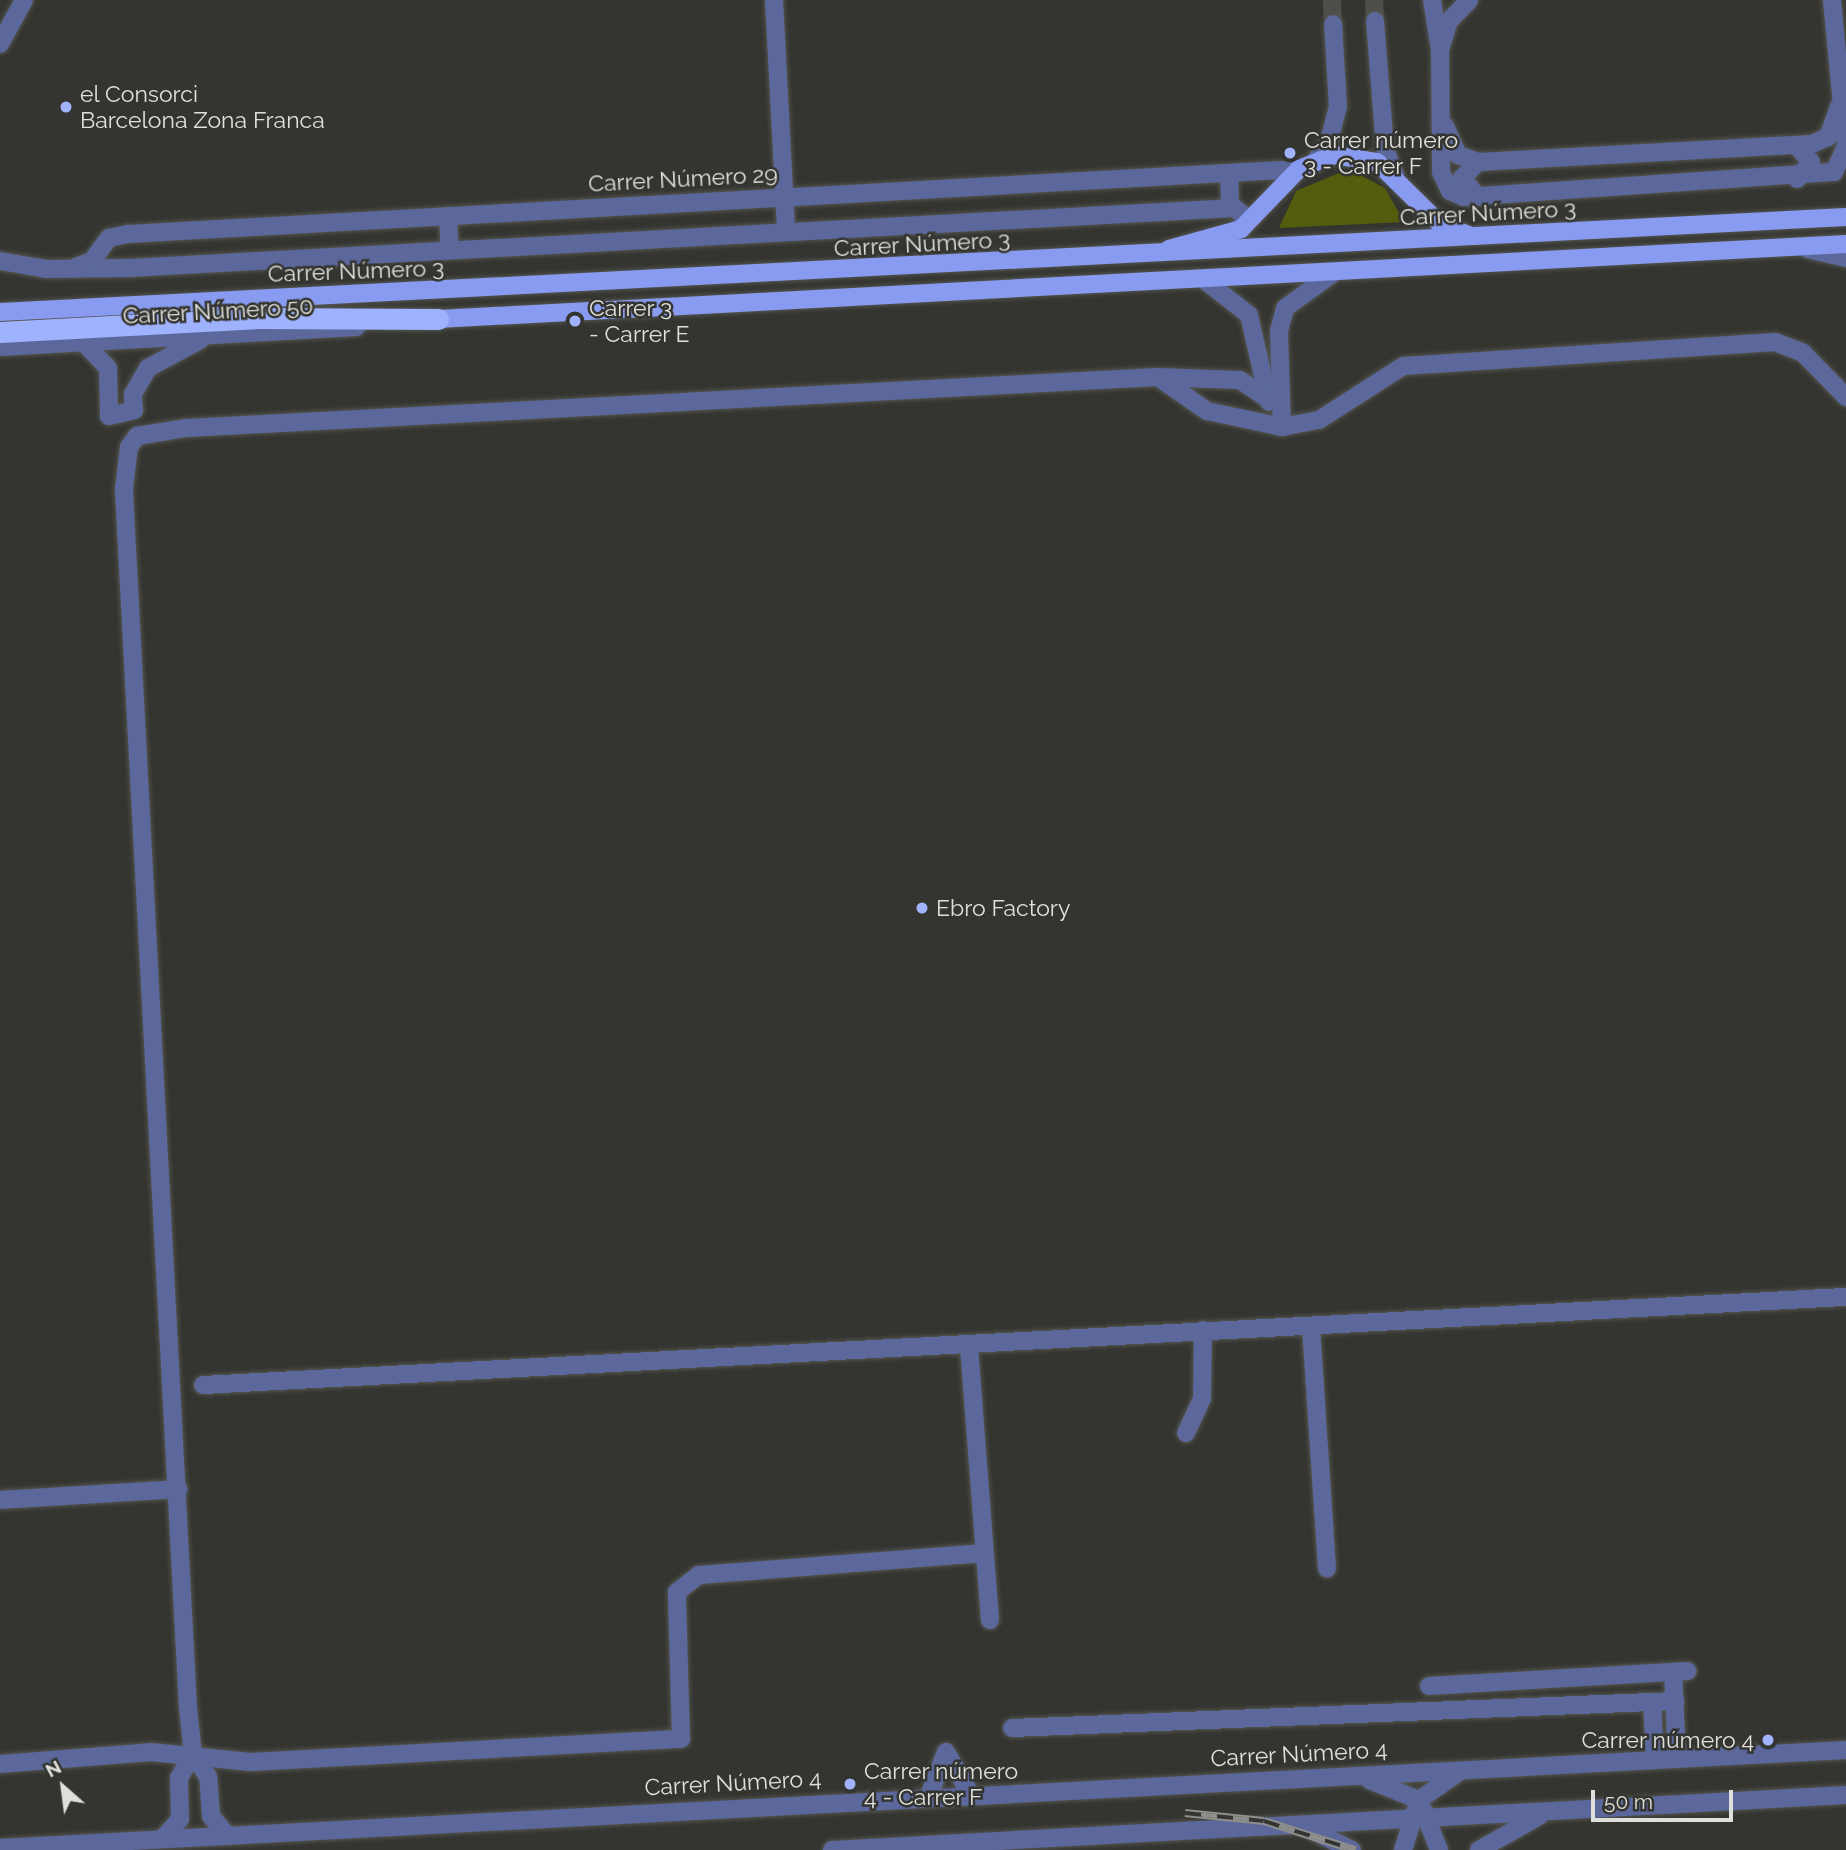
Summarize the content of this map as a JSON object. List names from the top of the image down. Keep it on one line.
{"streets":{"main road":["Carrer Número 3"],"street":["Carrer Número 29","Carrer Número 50","Carrer Número 4"]},"places":["el Consorci Barcelona Zona Franca","Carrer número 3 - Carrer F","Carrer 3 - Carrer E","Ebro Factory","Carrer número 4","Carrer número 4 - Carrer F"],"scale_bar":"50 m","north":"top left"}
